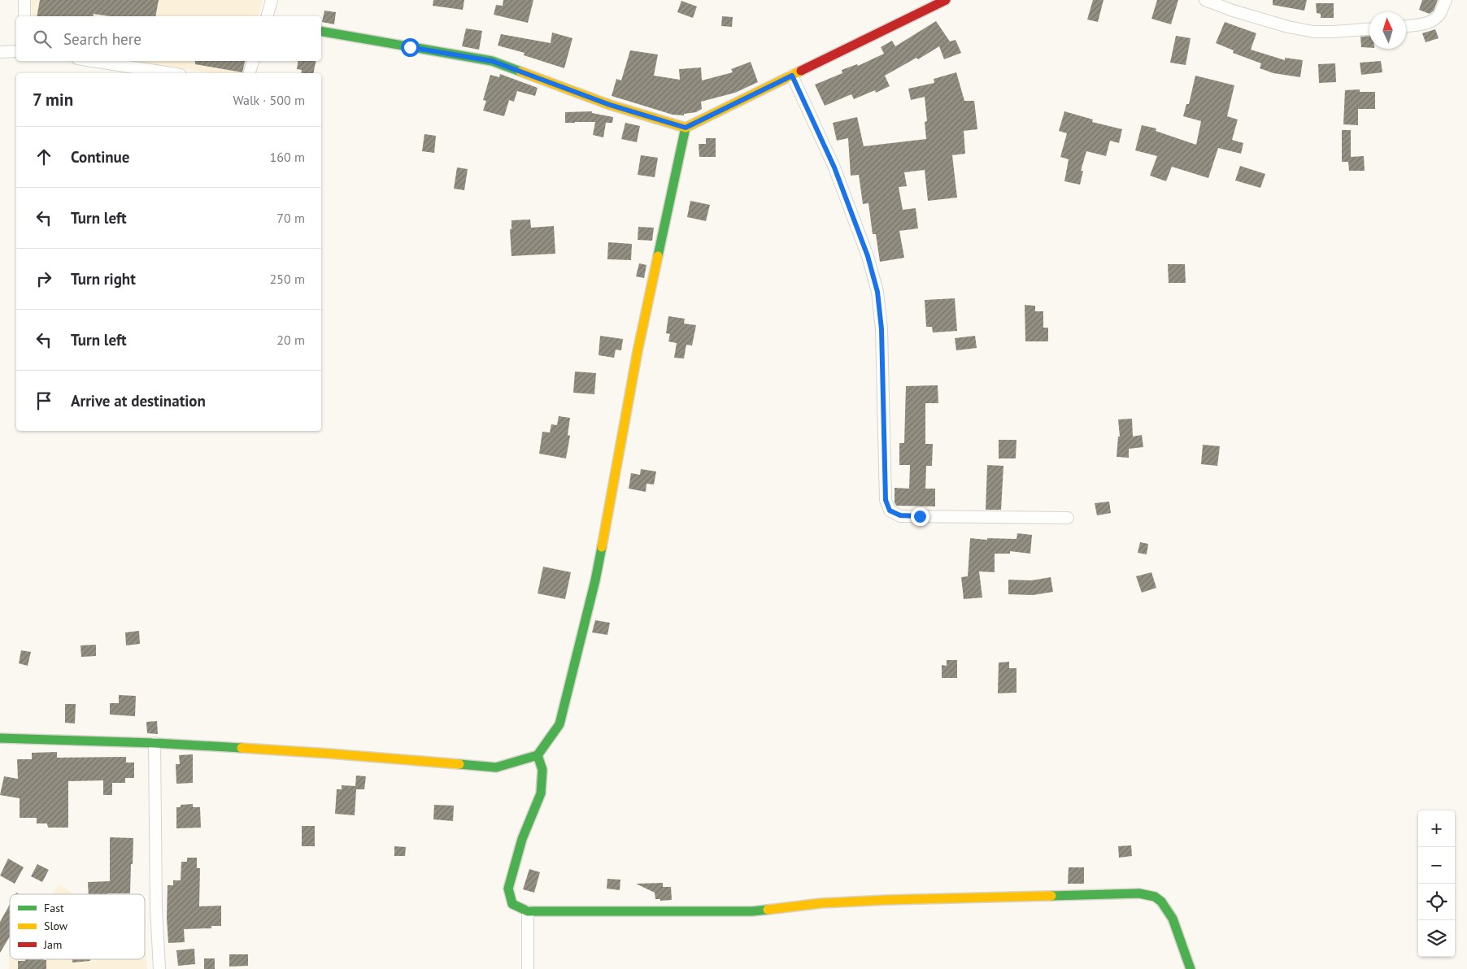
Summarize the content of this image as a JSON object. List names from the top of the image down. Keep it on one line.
{"legend":["Fast","Slow","Jam"],"north":"top","page":{"search":"Search here","heading":["7 min","Walk · 500 m"],"list":[["Continue","160 m"],["Turn left","70 m"],["Turn right","250 m"],["Turn left","20 m"],"Arrive at destination"],"map_buttons":["+","−"]}}
